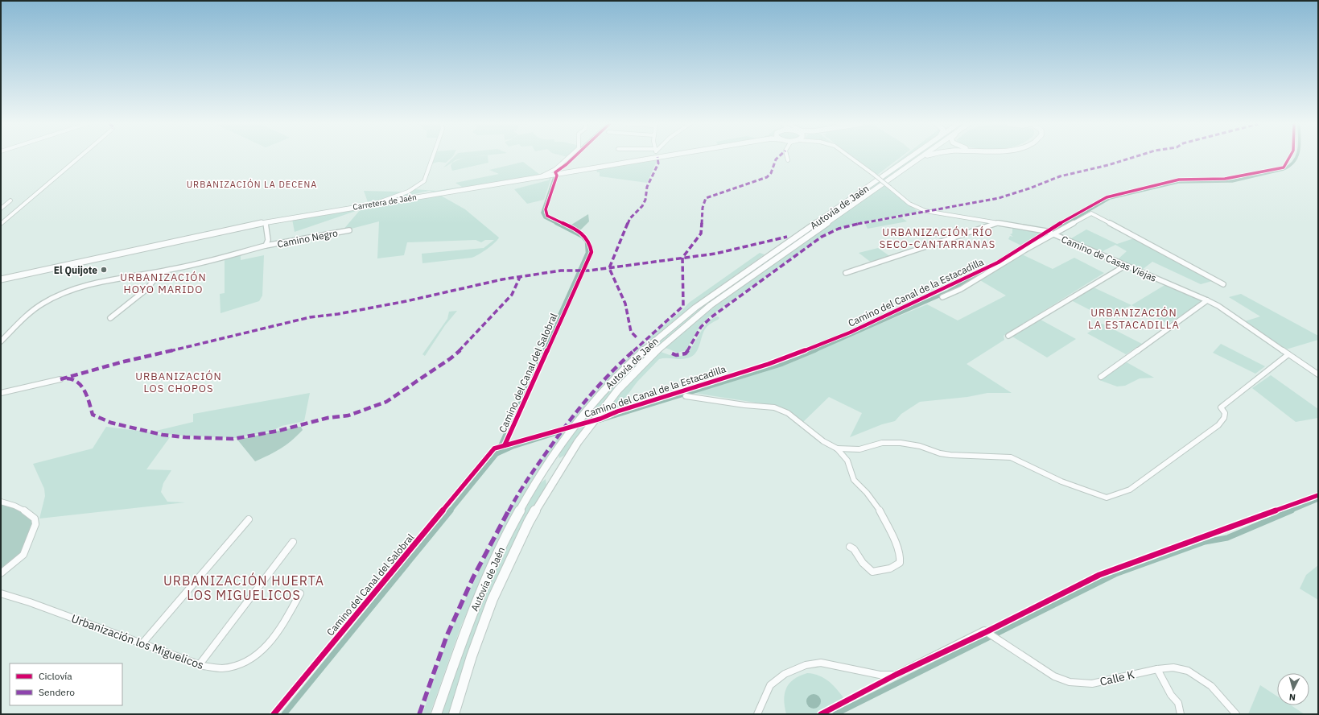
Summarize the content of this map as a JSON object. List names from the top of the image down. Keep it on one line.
{"streets":{"highway":["Carretera de Jaén","Autovía de Jaén"],"street":["Camino Negro","Camino de Casas Viejas","Urbanización los Miguelicos","Calle K"],"cycle path":["Camino del Canal de la Estacadilla","Camino del Canal del Salobral"]},"districts":["URBANIZACIÓN LA DECENA","URBANIZACIÓN RÍO SECO-CANTARRANAS","URBANIZACIÓN HOYO MARIDO","URBANIZACIÓN LA ESTACADILLA","URBANIZACIÓN LOS CHOPOS","URBANIZACIÓN HUERTA LOS MIGUELICOS"],"places":["El Quijote"],"legend":["Ciclovía","Sendero"],"north":"bottom"}
